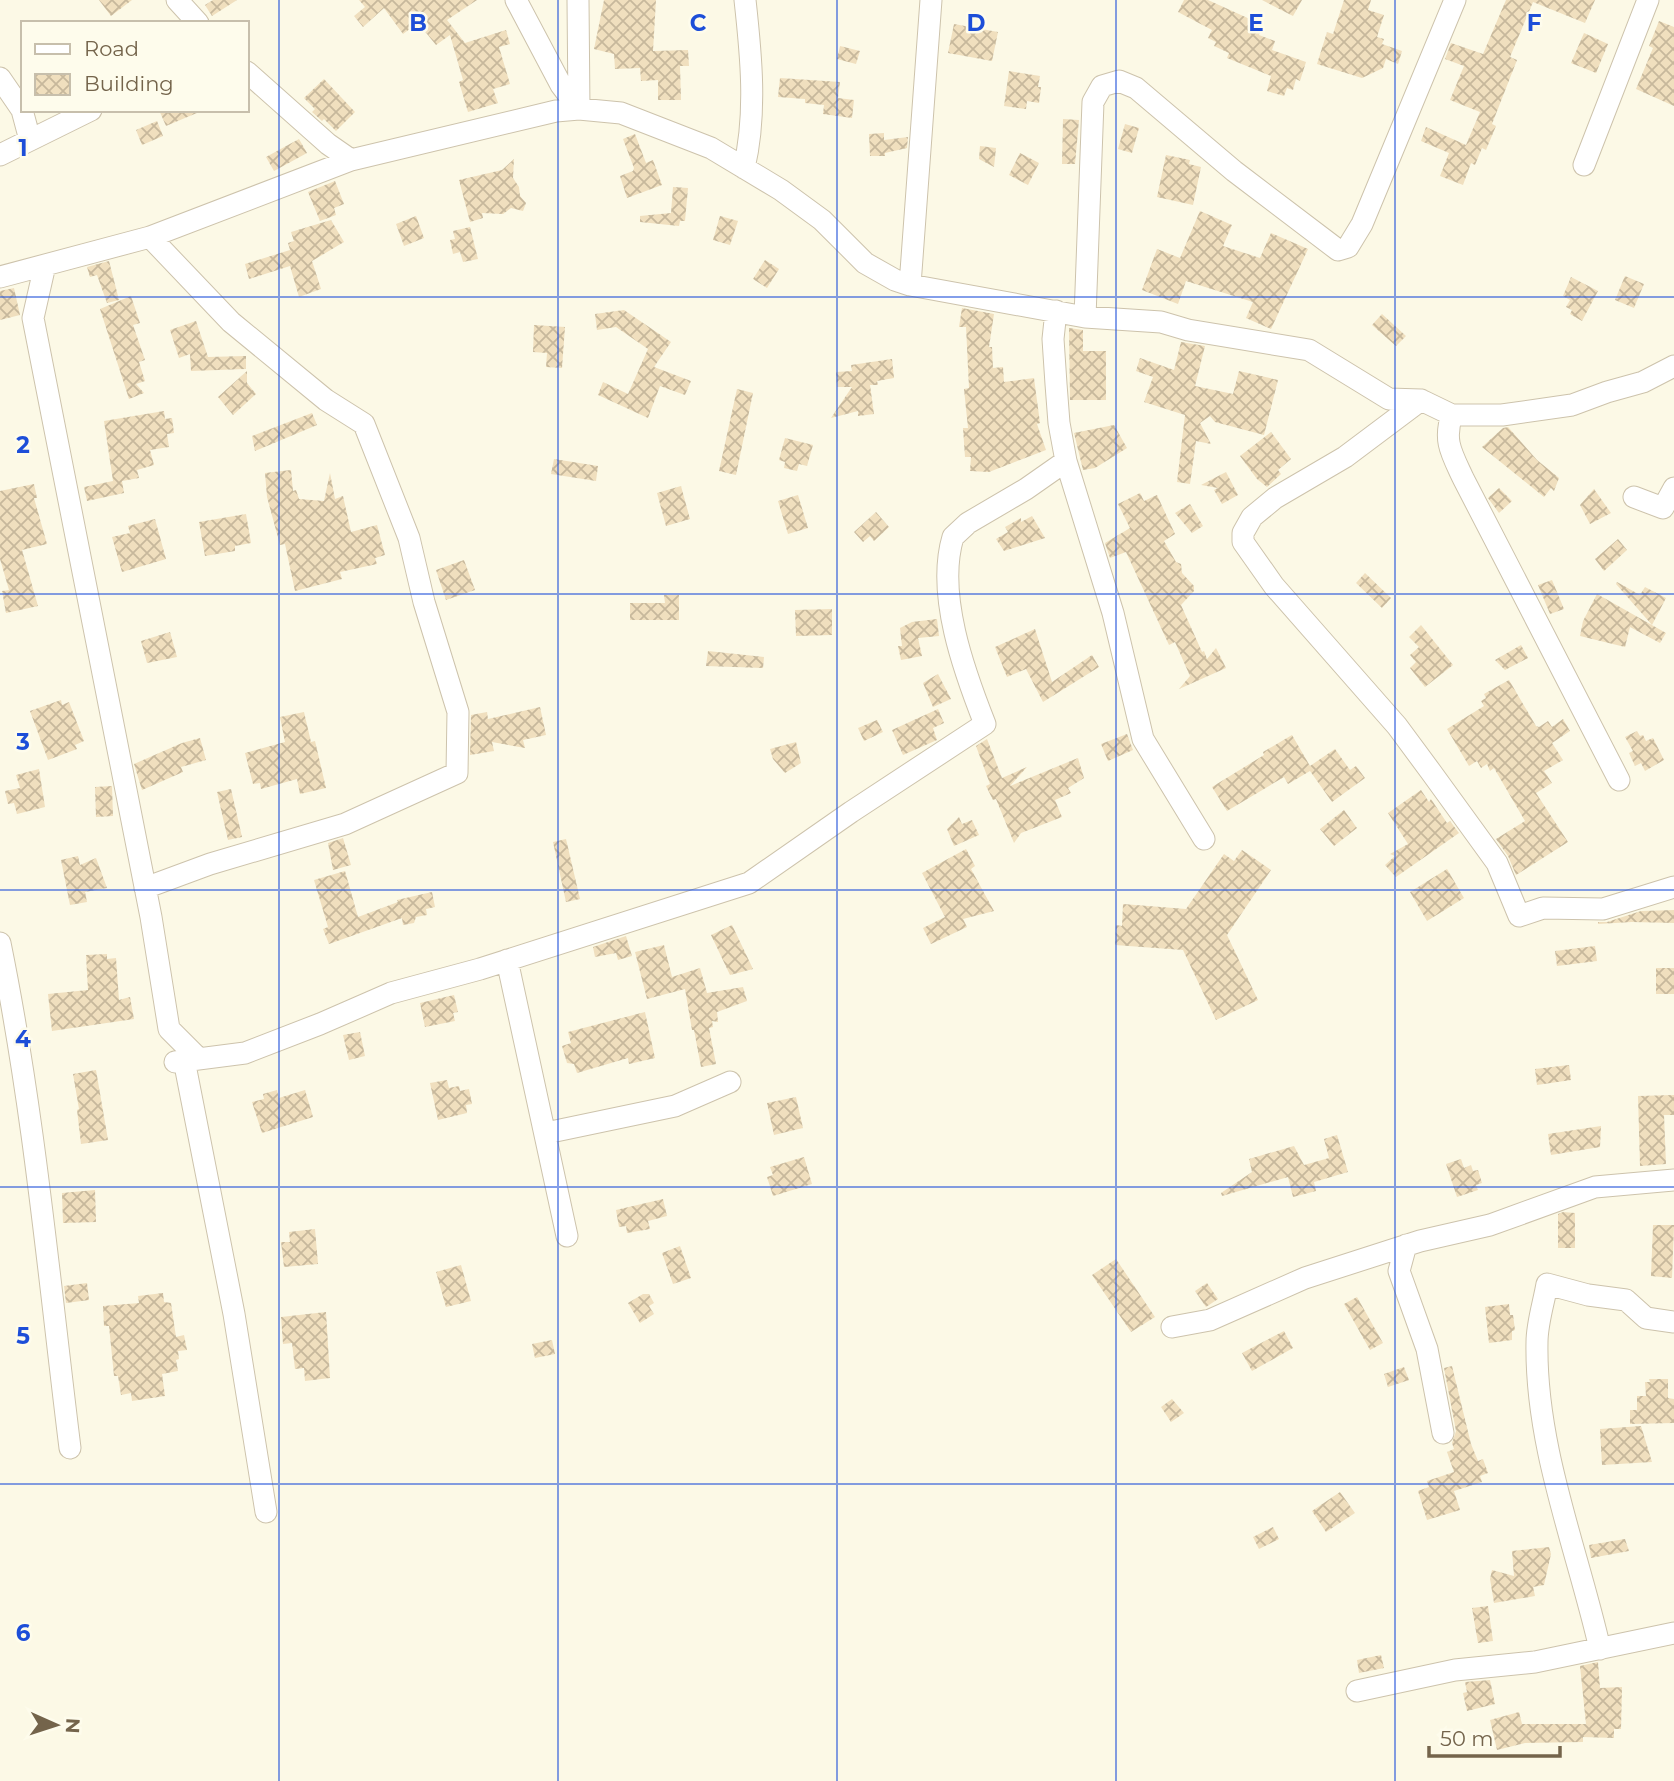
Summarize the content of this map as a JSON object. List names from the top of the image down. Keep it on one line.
{"legend":["Road","Building"],"scale_bar":"50 m","north":"right","grid":{"columns":["B","C","D","E","F"],"rows":["1","2","3","4","5","6"]}}
